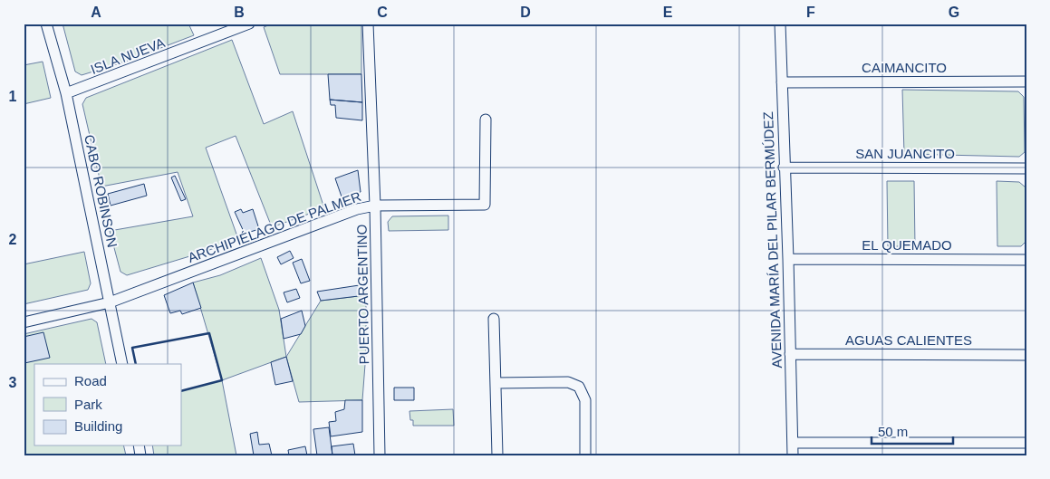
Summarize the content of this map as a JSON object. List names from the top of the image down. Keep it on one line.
{"streets":{"street":["ISLA NUEVA","CAIMANCITO","SAN JUANCITO","CABO ROBINSON","ARCHIPIÉLAGO DE PALMER","AVENIDA MARÍA DEL PILAR BERMÚDEZ","EL QUEMADO","PUERTO ARGENTINO","AGUAS CALIENTES"]},"crossings":[["ISLA NUEVA","CABO ROBINSON"],["CAIMANCITO","AVENIDA MARÍA DEL PILAR BERMÚDEZ"],["SAN JUANCITO","AVENIDA MARÍA DEL PILAR BERMÚDEZ"],["CABO ROBINSON","ARCHIPIÉLAGO DE PALMER"],["ARCHIPIÉLAGO DE PALMER","PUERTO ARGENTINO"],["AVENIDA MARÍA DEL PILAR BERMÚDEZ","EL QUEMADO"],["AVENIDA MARÍA DEL PILAR BERMÚDEZ","AGUAS CALIENTES"]],"legend":["Road","Park","Building"],"scale_bar":"50 m","grid":{"columns":["A","B","C","D","E","F","G"],"rows":["1","2","3"]}}
